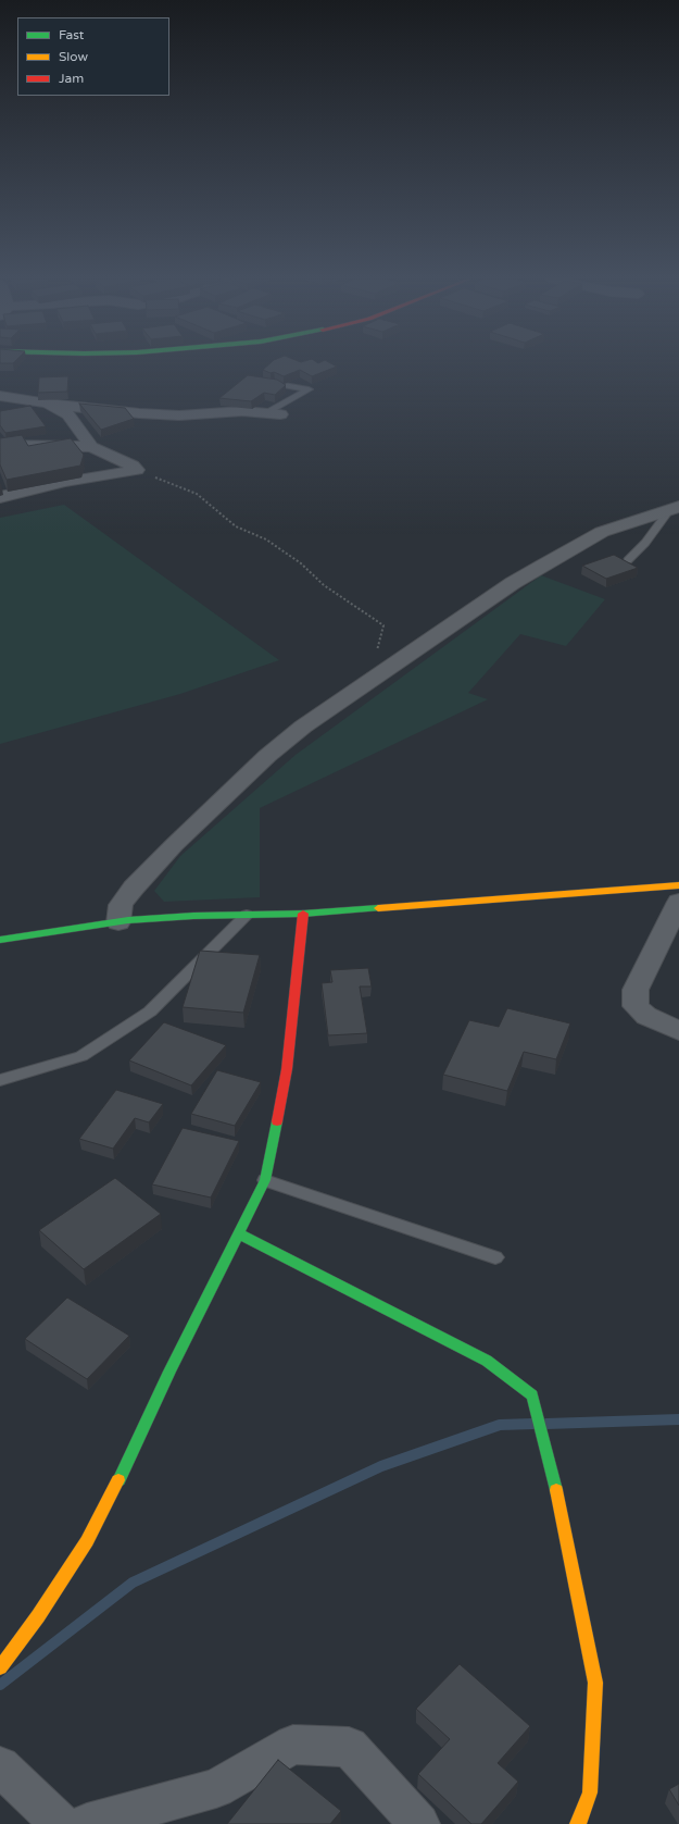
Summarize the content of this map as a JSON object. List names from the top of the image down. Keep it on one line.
{"legend":["Fast","Slow","Jam"]}
